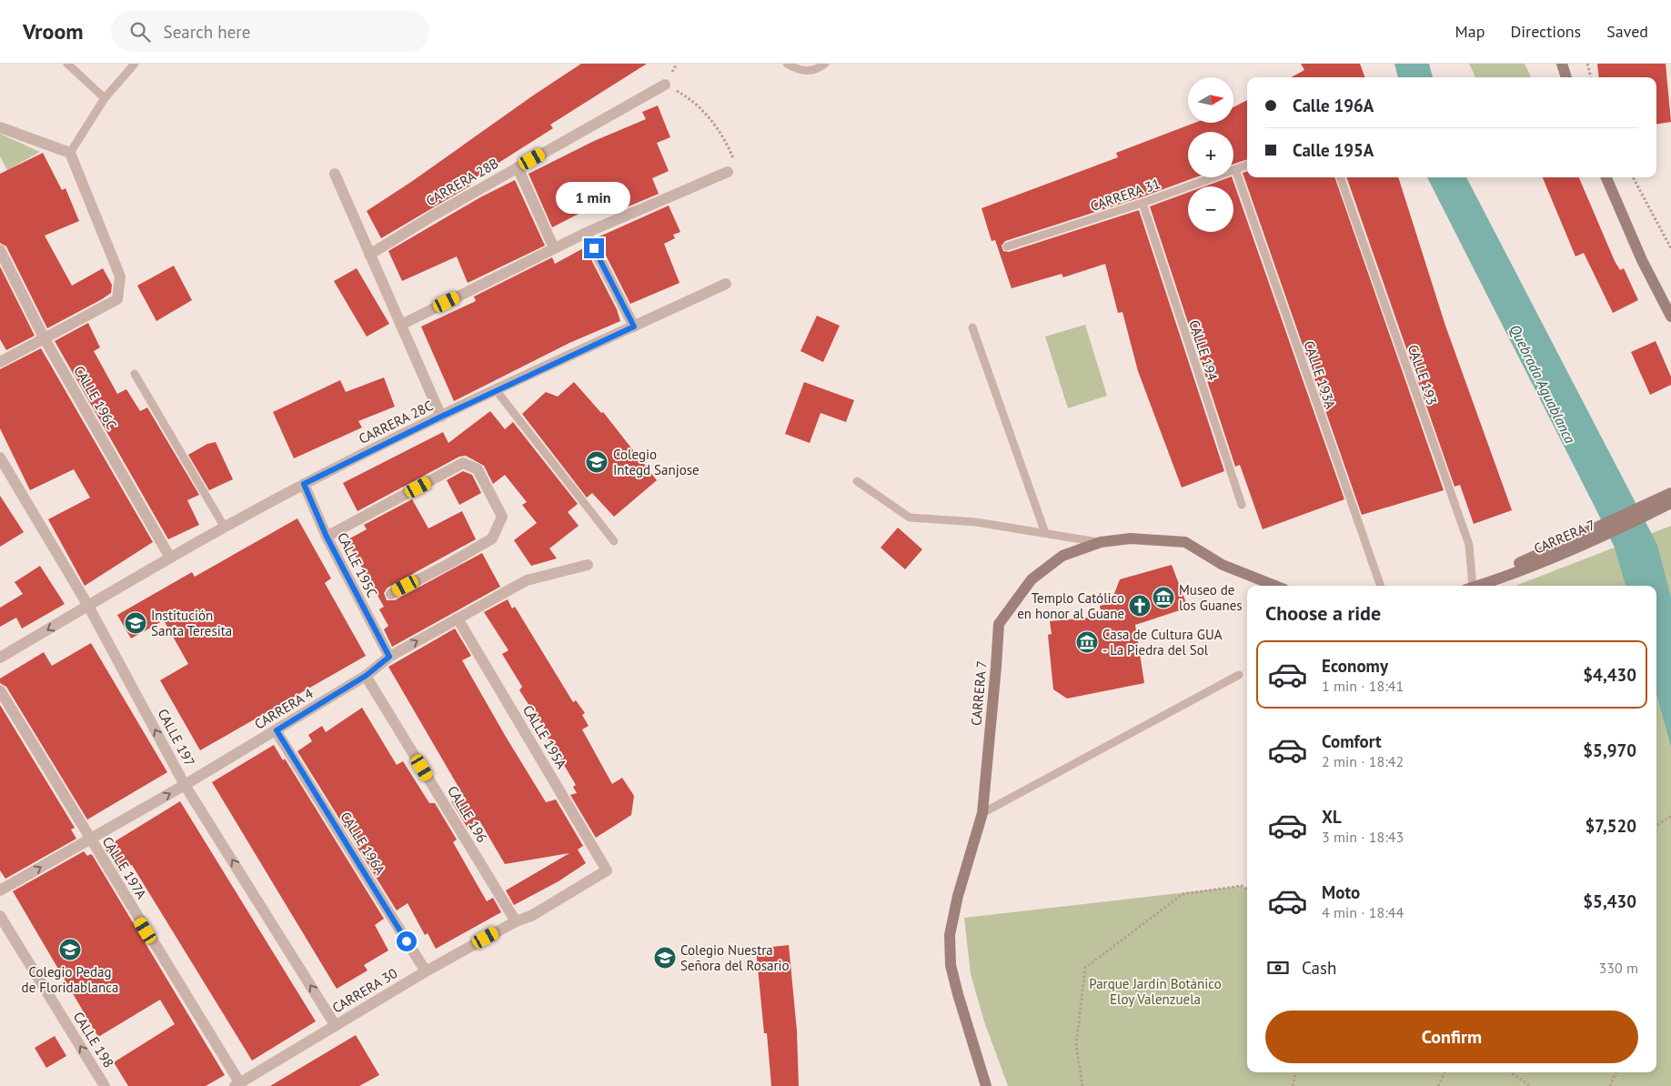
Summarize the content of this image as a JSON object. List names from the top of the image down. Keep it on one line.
{"streets":{"main road":["CARRERA 7"],"street":["CARRERA 28B","CALLE 196C","CARRERA 28C","CALLE 195C","CARRERA 4","CALLE 195A","CALLE 197","CALLE 196","CALLE 196A","CALLE 197A","CARRERA 30","CALLE 198"],"lane":["CARRERA 31","CALLE 194","CALLE 193A","CALLE 193"]},"crossings":[["CARRERA 31","CALLE 194"],["CARRERA 31","CALLE 193A"],["CALLE 196C","CARRERA 28C"],["CARRERA 28C","CALLE 195C"],["CARRERA 28C","CALLE 197"],["CALLE 195C","CARRERA 4"],["CARRERA 4","CALLE 195A"],["CARRERA 4","CALLE 197"],["CARRERA 4","CALLE 196"],["CARRERA 4","CALLE 196A"],["CARRERA 4","CALLE 197A"],["CALLE 195A","CARRERA 30"],["CALLE 197","CARRERA 30"],["CALLE 196","CARRERA 30"],["CALLE 196A","CARRERA 30"],["CALLE 197A","CARRERA 30"]],"one_way":["CARRERA 4","CALLE 197","CALLE 198"],"water":["Quebrada Aguablanca"],"parks":["Parque Jardín Botánico Eloy Valenzuela"],"places":{"school or university":["Colegio Integd Sanjose","Institución Santa Teresita","Colegio Pedag de Floridablanca","Colegio Nuestra Señora del Rosario"],"museum":["Museo de los Guanes","Casa de Cultura GUA - La Piedra del Sol"],"church":["Templo Católico en honor al Guane"]},"north":"right","page":{"header":"Vroom","search":"Search here","nav":["Map","Directions","Saved"],"map_buttons":["+","−"],"banner":["Calle 196A","Calle 195A"],"bubble":"1 min","heading":"Choose a ride","list":[{"name":"Economy","note":"1 min · 18:41","value":"$4,430"},{"name":"Comfort","note":"2 min · 18:42","value":"$5,970"},{"name":"XL","note":"3 min · 18:43","value":"$7,520"},{"name":"Moto","note":"4 min · 18:44","value":"$5,430"}],"pay":["Cash","330 m"],"buttons":"Confirm"}}
